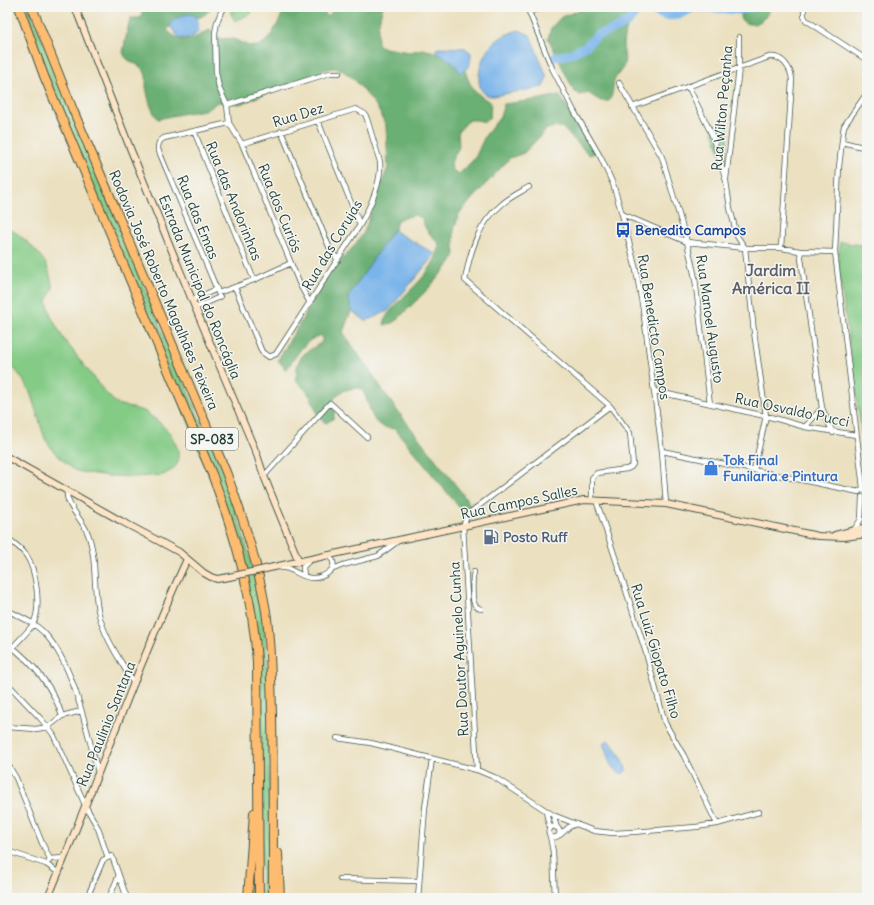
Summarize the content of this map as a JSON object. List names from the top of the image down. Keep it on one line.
{"streets":{"highway":["Rodovia José Roberto Magalhães Teixeira","SP-083"],"street":["Rua Wilton Peçanha","Rua Dez","Rua das Andorinhas","Rua dos Curiós","Rua das Emas","Rua das Corujas","Estrada Municipal do Roncáglia","Rua Manoel Augusto","Rua Benedicto Campos","Rua Osvaldo Pucci","Rua Campos Salles","Rua Doutor Aguinelo Cunha","Rua Luiz Giopato Filho","Rua Paulinio Santana"]},"crossings":[["Rua Dez","Rua dos Curiós"],["Rua Dez","Rua das Corujas"],["Rua das Andorinhas","Rua dos Curiós"],["Rua das Andorinhas","Rua das Emas"],["Rua dos Curiós","Rua das Corujas"],["Estrada Municipal do Roncáglia","Rua Campos Salles"],["Rua Manoel Augusto","Rua Osvaldo Pucci"],["Rua Benedicto Campos","Rua Osvaldo Pucci"],["Rua Benedicto Campos","Rua Campos Salles"],["Rua Campos Salles","Rua Doutor Aguinelo Cunha"],["Rua Campos Salles","Rua Luiz Giopato Filho"],["Rua Campos Salles","Rua Paulinio Santana"]],"districts":["Jardim América II"],"places":{"bus stop":["Benedito Campos"],"shop":["Tok Final Funilaria e Pintura"],"fuel station":["Posto Ruff"]}}
